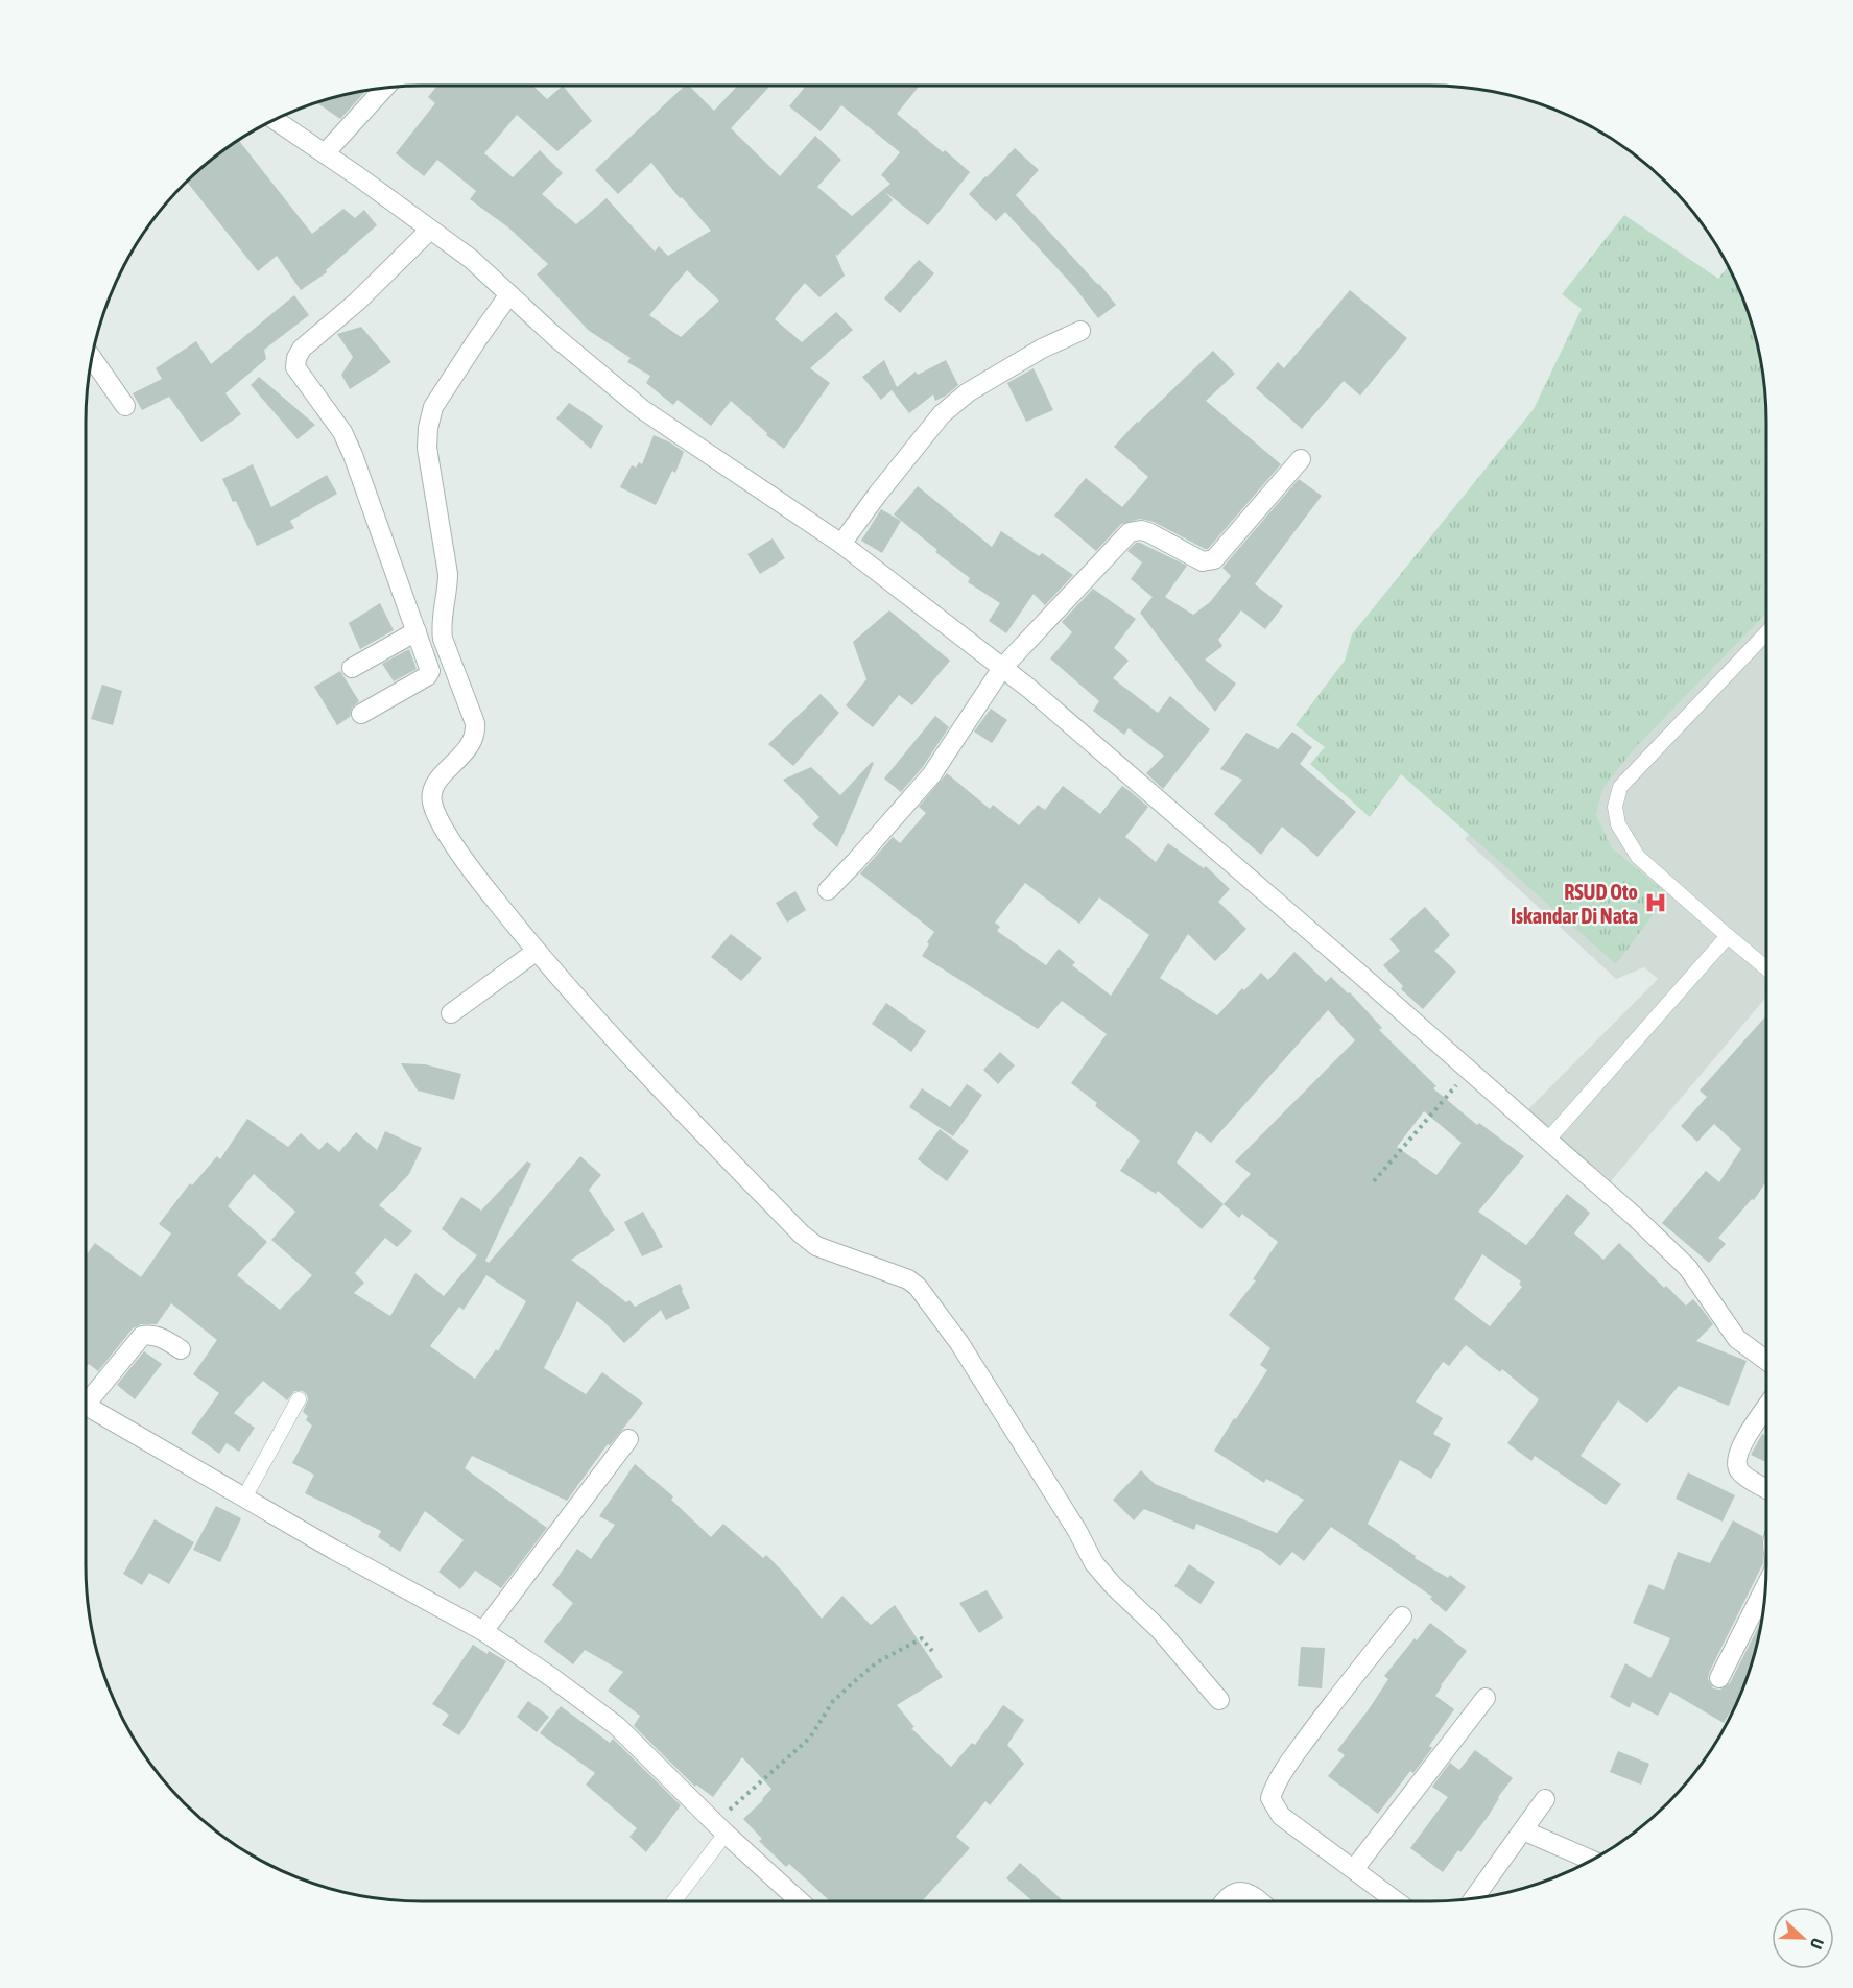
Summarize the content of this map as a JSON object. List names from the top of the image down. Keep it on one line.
{"places":{"hospital":["RSUD Oto Iskandar Di Nata"]},"north":"right"}
